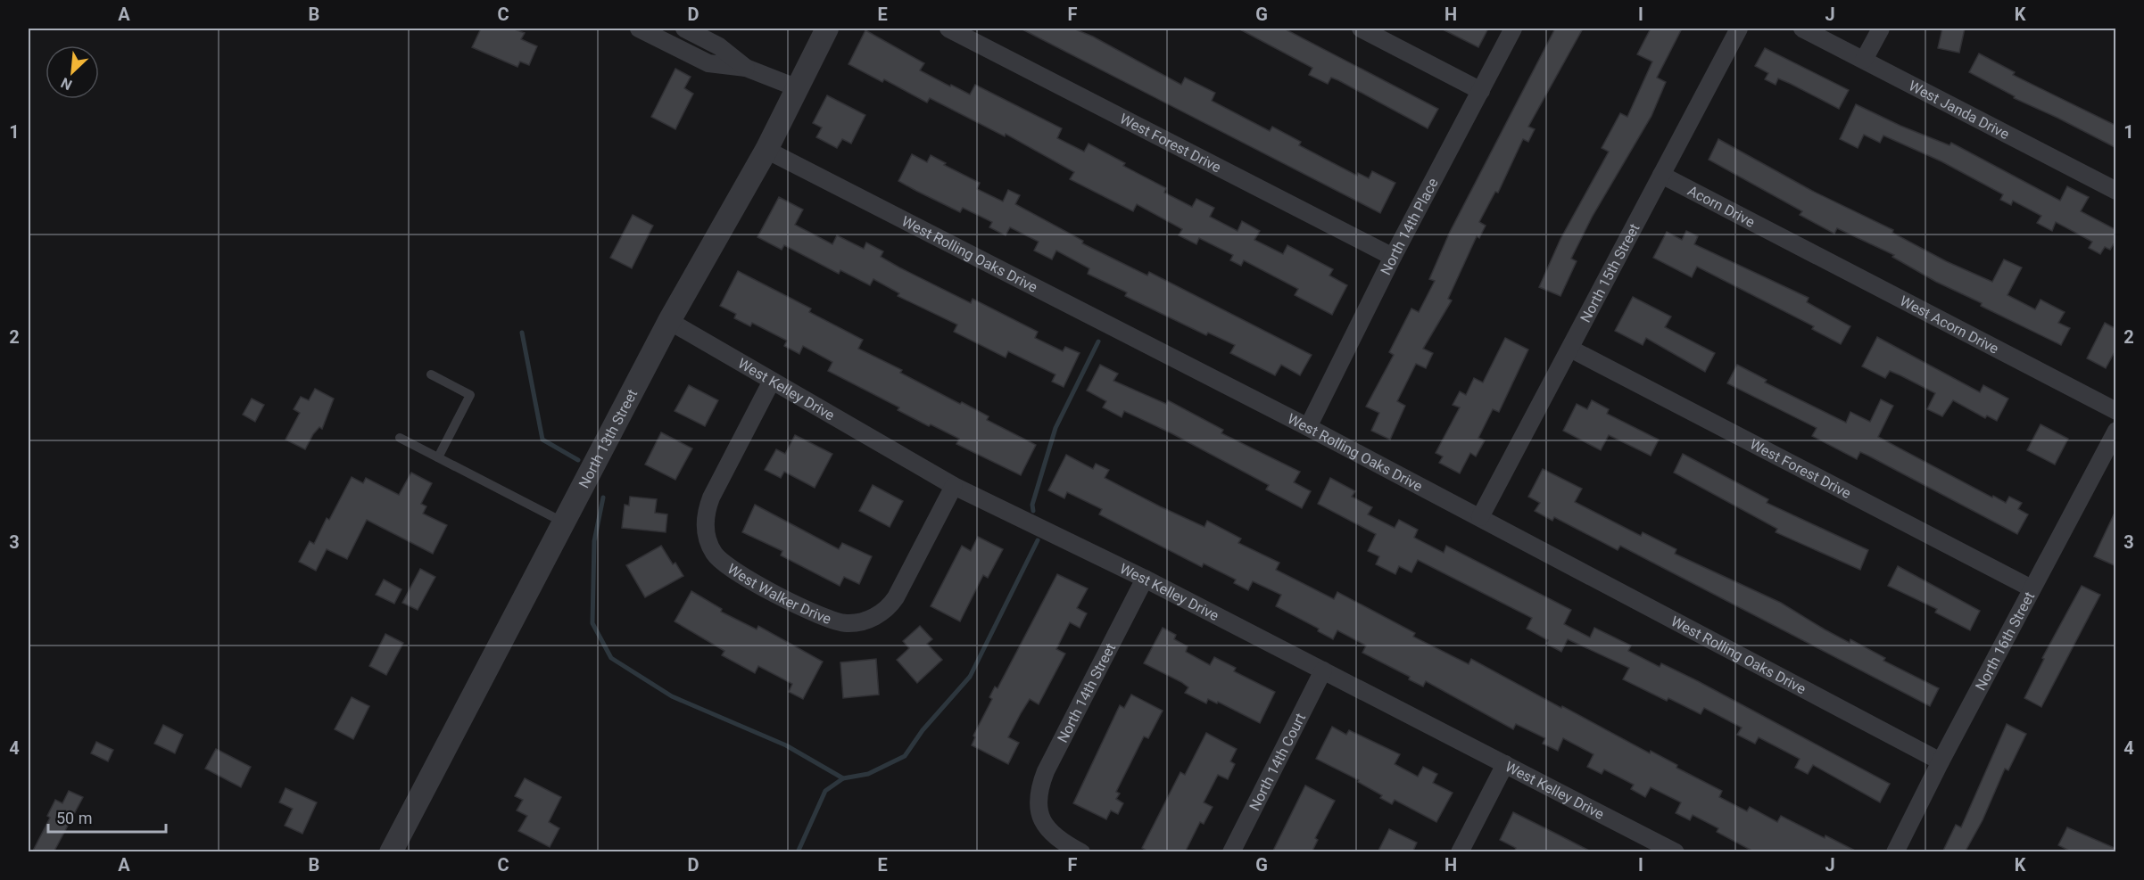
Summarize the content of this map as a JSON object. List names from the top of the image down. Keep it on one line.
{"streets":{"street":["West Janda Drive","West Forest Drive","Acorn Drive","North 14th Place","West Rolling Oaks Drive","North 15th Street","West Acorn Drive","West Kelley Drive","North 13th Street","West Walker Drive","North 16th Street","North 14th Street","North 14th Court"]},"crossings":[["West Forest Drive","North 14th Place"],["West Forest Drive","North 15th Street"],["West Forest Drive","North 16th Street"],["Acorn Drive","North 15th Street"],["Acorn Drive","West Acorn Drive"],["North 14th Place","West Rolling Oaks Drive"],["West Rolling Oaks Drive","North 15th Street"],["West Rolling Oaks Drive","North 13th Street"],["West Rolling Oaks Drive","North 16th Street"],["West Kelley Drive","North 13th Street"],["West Kelley Drive","West Walker Drive"],["West Kelley Drive","North 14th Street"],["West Kelley Drive","North 14th Court"]],"scale_bar":"50 m","north":"bottom left","grid":{"columns":["A","B","C","D","E","F","G","H","I","J","K"],"rows":["1","2","3","4"]}}
